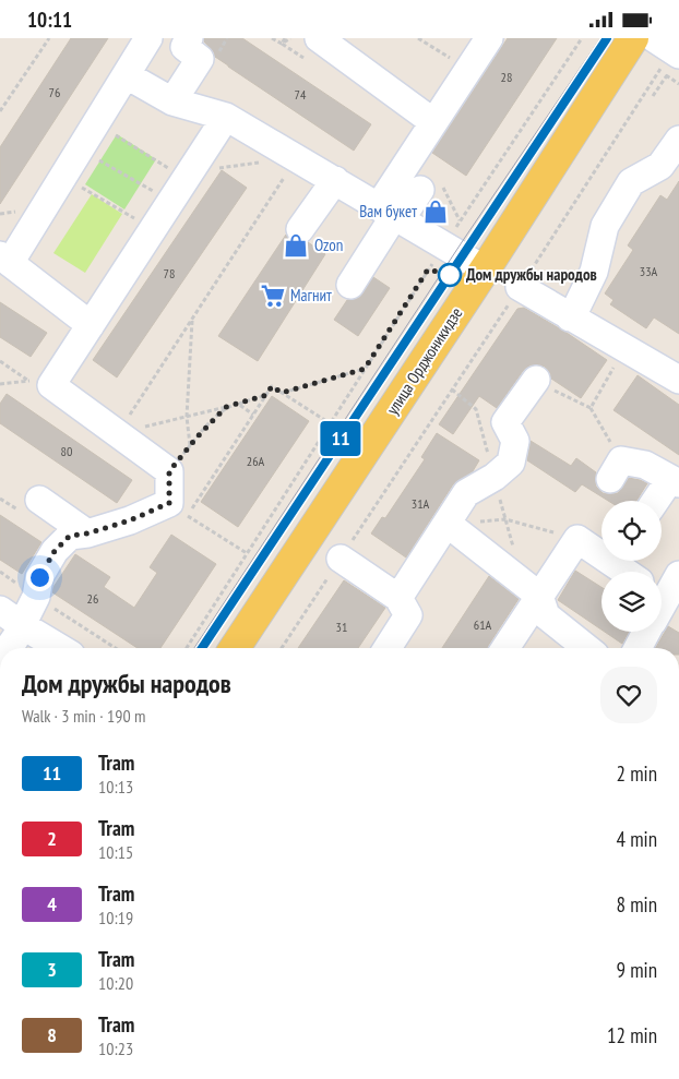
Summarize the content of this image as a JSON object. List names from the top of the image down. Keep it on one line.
{"streets":{"main road":["улица Орджоникидзе"]},"places":{"shop":["Вам букет","Ozon"],"other":["Дом дружбы народов"],"supermarket":["Магнит"]},"lines":["tram line 11"],"house_numbers":["28","76","74","33А","78","80","26А","31А","26","61А","31"],"page":{"status":"10:11","on_map":"11","heading":["Дом дружбы народов","Walk · 3 min · 190 m"],"list":[{"mark":"11","name":"Tram","note":"10:13","value":"2 min"},{"mark":"2","name":"Tram","note":"10:15","value":"4 min"},{"mark":"4","name":"Tram","note":"10:19","value":"8 min"},{"mark":"3","name":"Tram","note":"10:20","value":"9 min"},{"mark":"8","name":"Tram","note":"10:23","value":"12 min"}]}}
